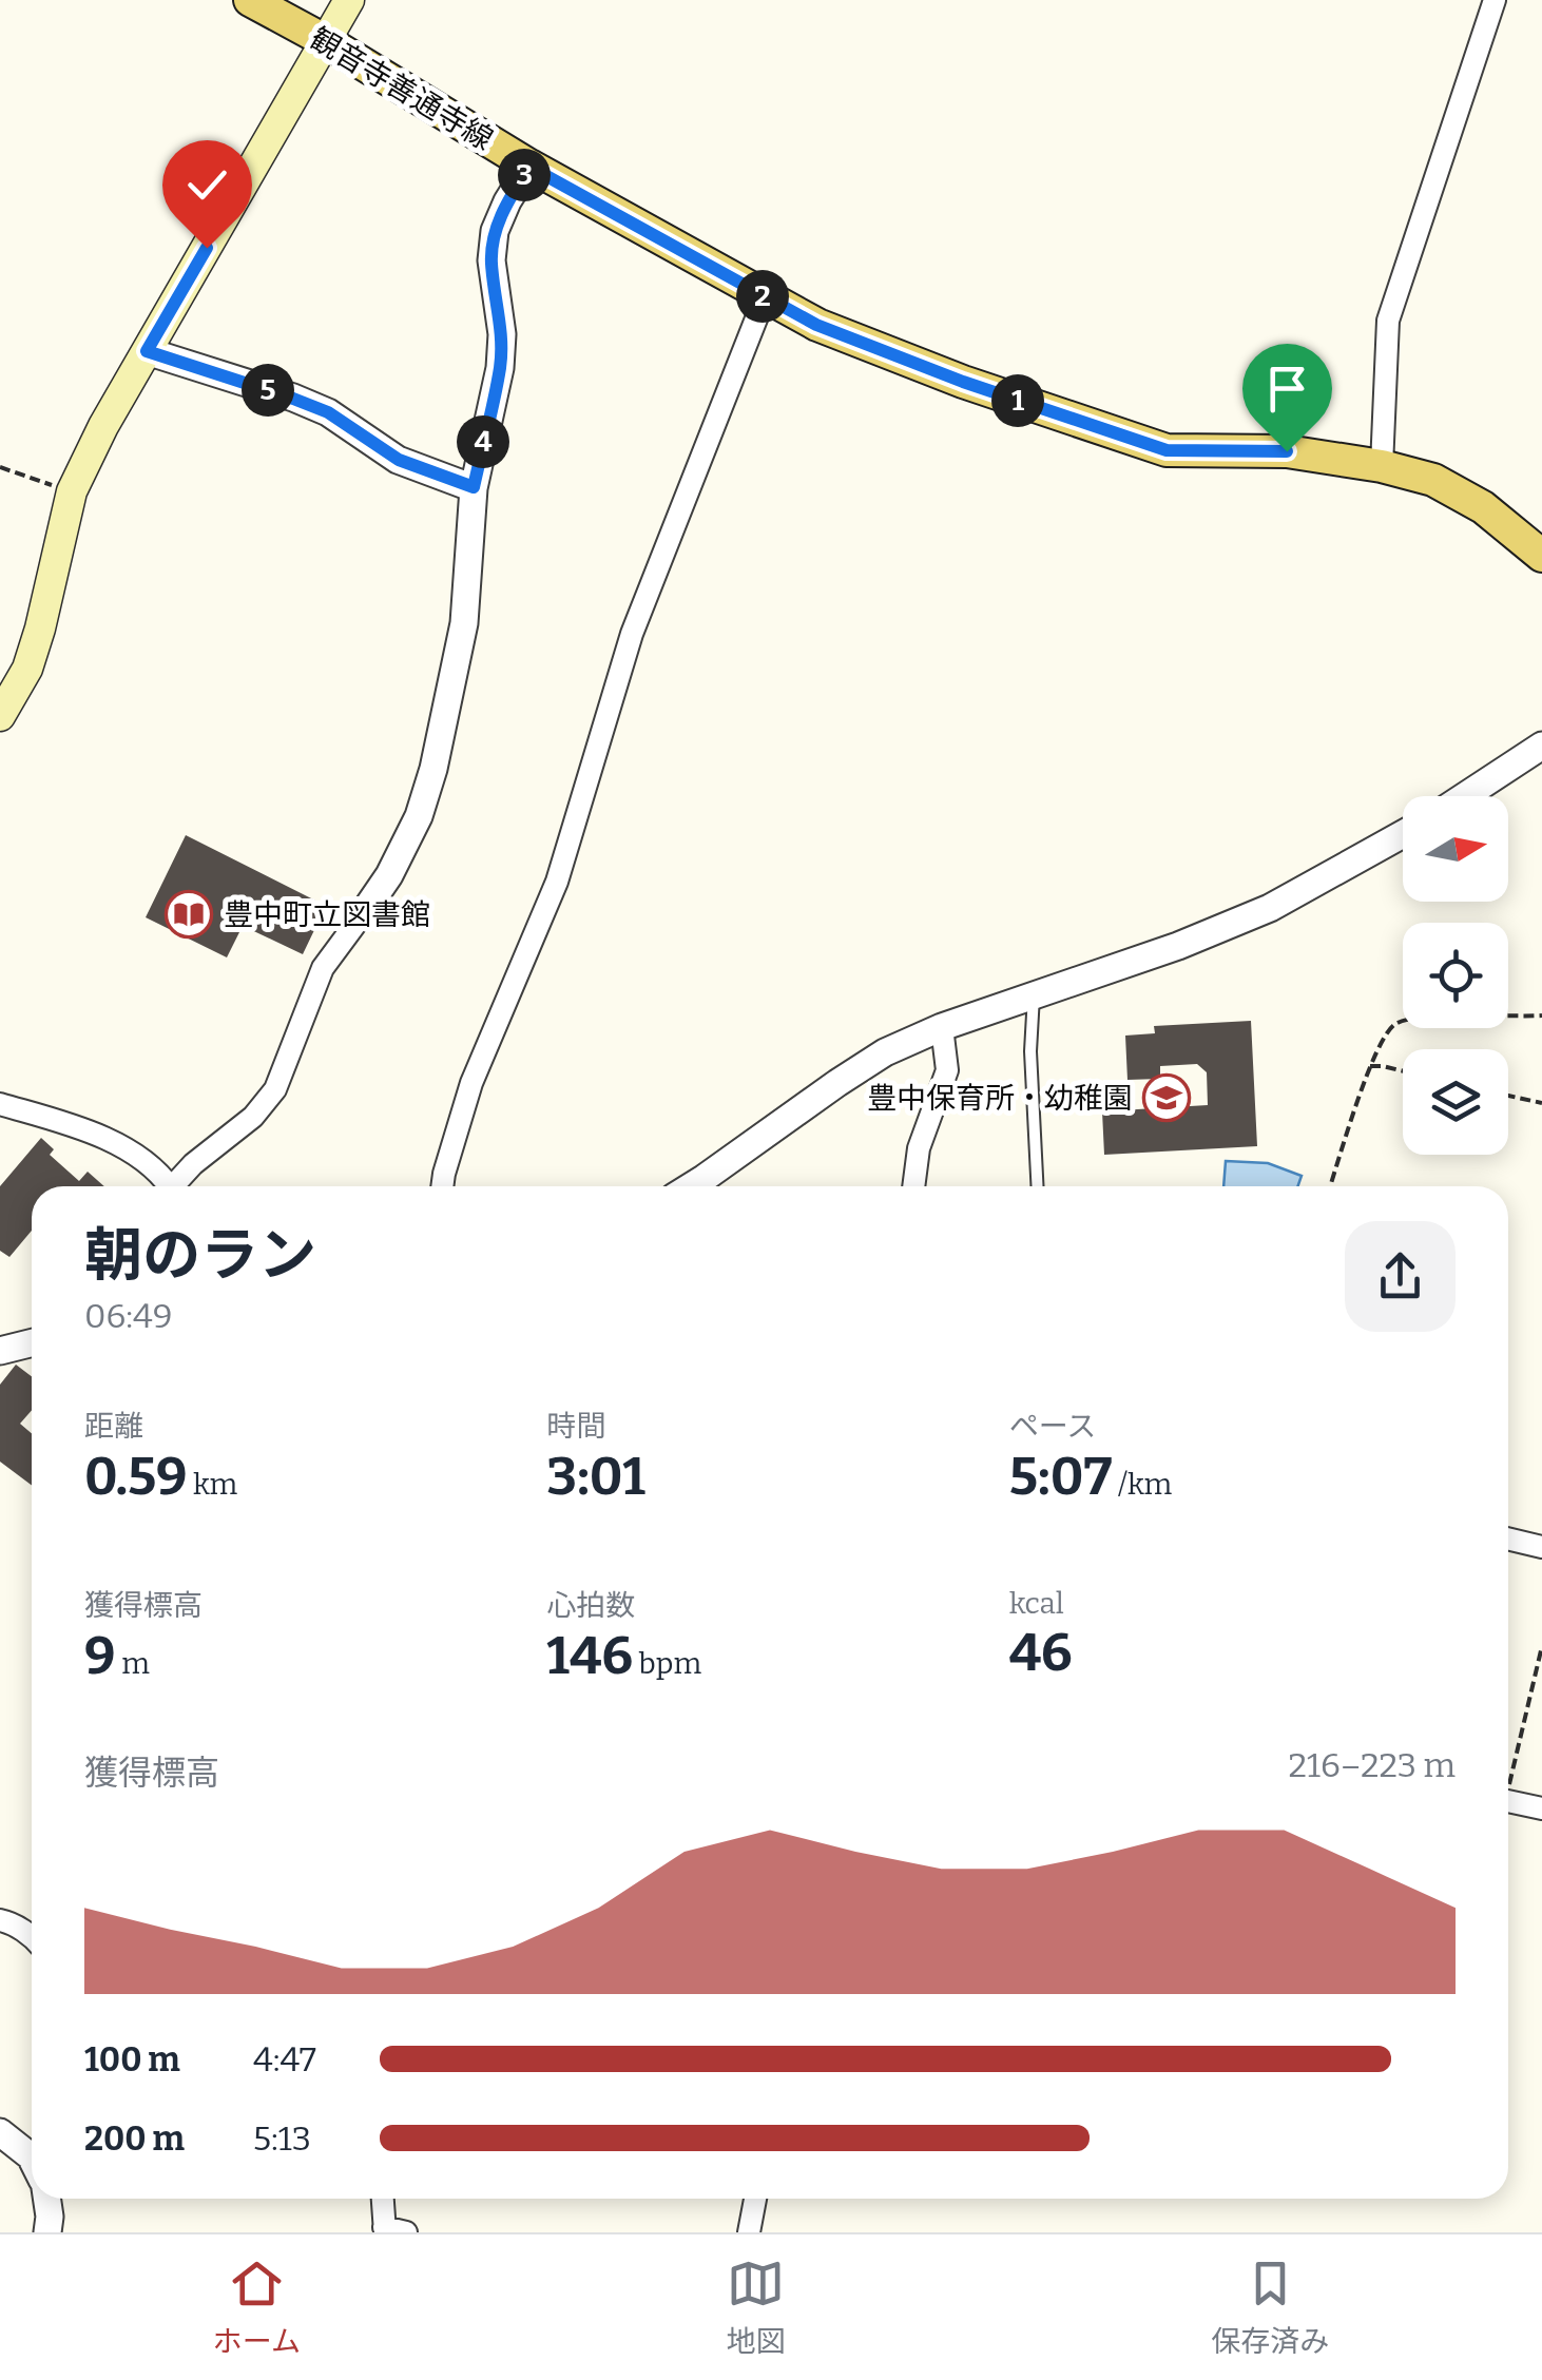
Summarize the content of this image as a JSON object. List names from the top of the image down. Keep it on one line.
{"streets":{"main road":["観音寺善通寺線"]},"places":{"library":["豊中町立図書館"],"school or university":["豊中保育所・幼稚園"]},"north":"right","page":{"pins":["3","2","5","1","4"],"heading":["朝のラン","06:49"],"stats":[["距離","0.59 km"],["時間","3:01"],["ペース","5:07 /km"],["獲得標高","9 m"],["心拍数","146 bpm"],["kcal","46"]],"chart":["獲得標高","216–223 m"],"list":[{"name":"100 m","note":"4:47"},{"name":"200 m","note":"5:13"}],"tabs":["ホーム","地図","保存済み"]}}
